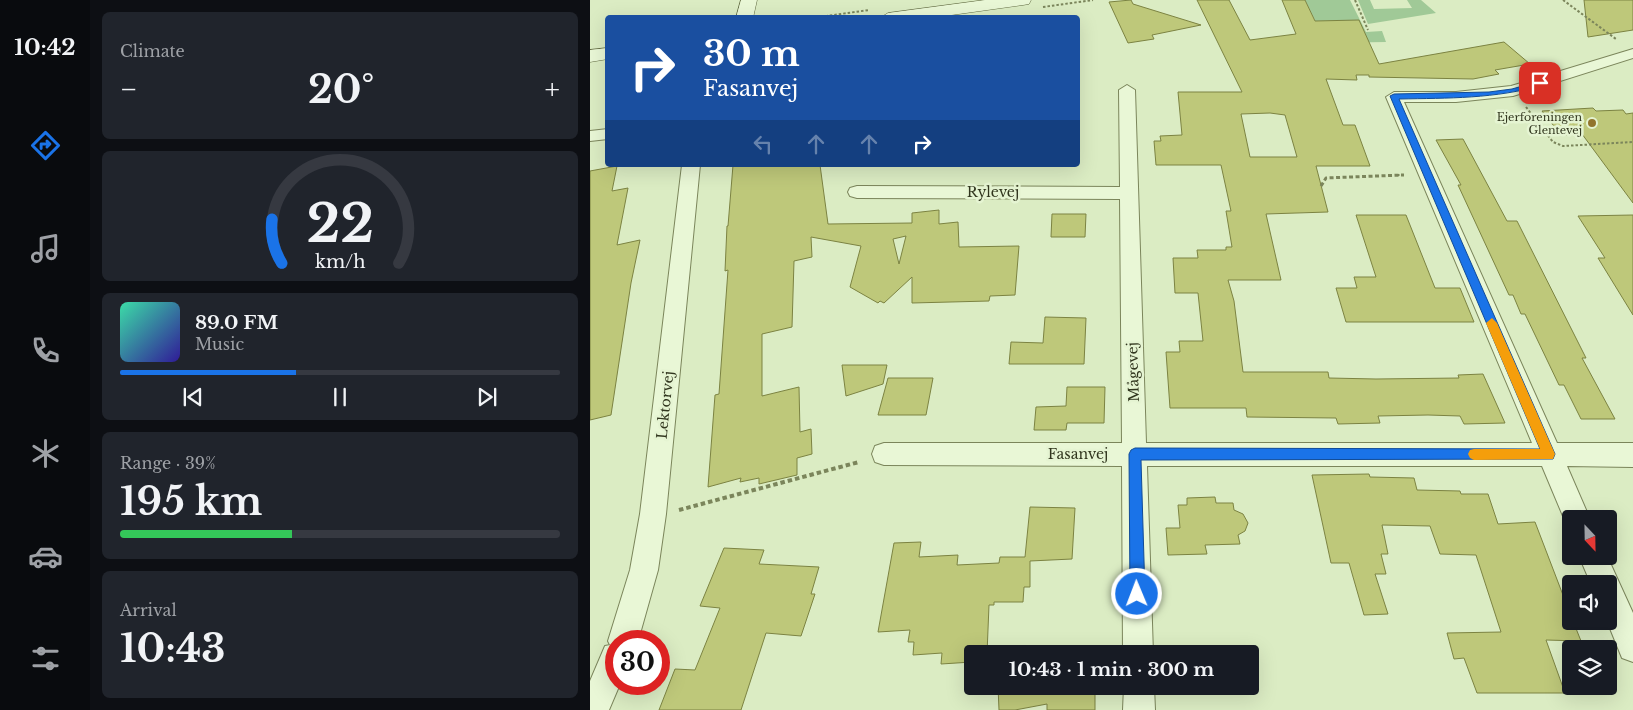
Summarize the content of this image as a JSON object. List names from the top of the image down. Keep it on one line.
{"streets":{"street":["Rylevej","Mågevej","Lektorvej","Fasanvej"]},"crossings":[["Rylevej","Mågevej"],["Mågevej","Fasanvej"]],"places":["Ejerforeningen Glentevej"],"north":"bottom","page":{"tabs":"10:42","tile":["Climate",["Range · 39%","195 km"],["Arrival","10:43"]],"turn":["30 m","Fasanvej"],"heat":["−","20°","+"],"song":["89.0 FM","Music"],"limit":"30","trip":"10:43 · 1 min · 300 m","gauge":["22","km/h"]}}
